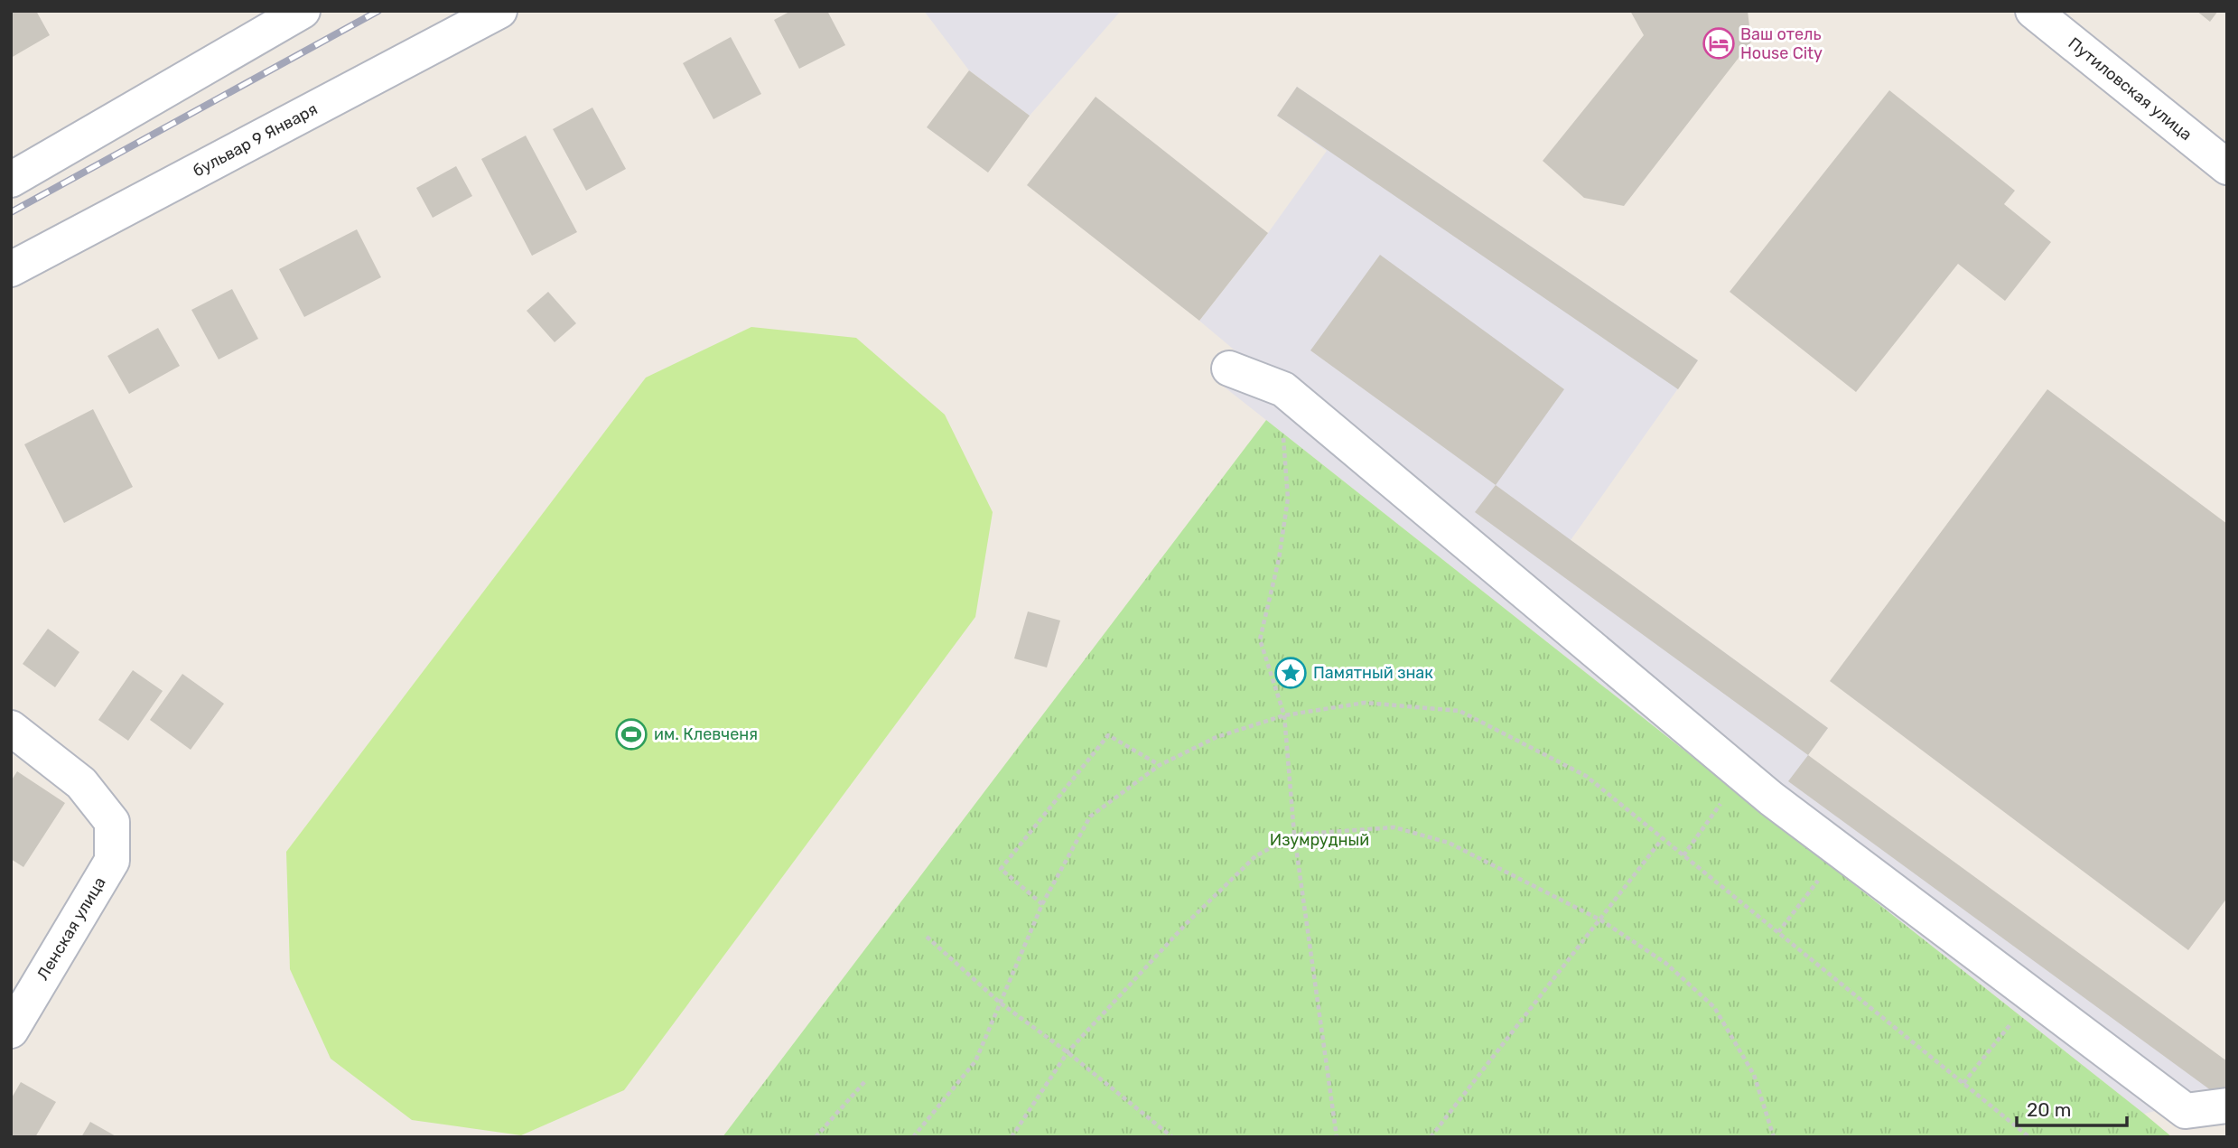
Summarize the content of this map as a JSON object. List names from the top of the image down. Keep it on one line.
{"streets":{"street":["Путиловская улица","бульвар 9 Января","Ленская улица"]},"parks":["Изумрудный"],"places":{"hotel":["Ваш отель House City"],"place":["Памятный знак"],"sports":["им. Клевченя"]},"scale_bar":"20 m"}
